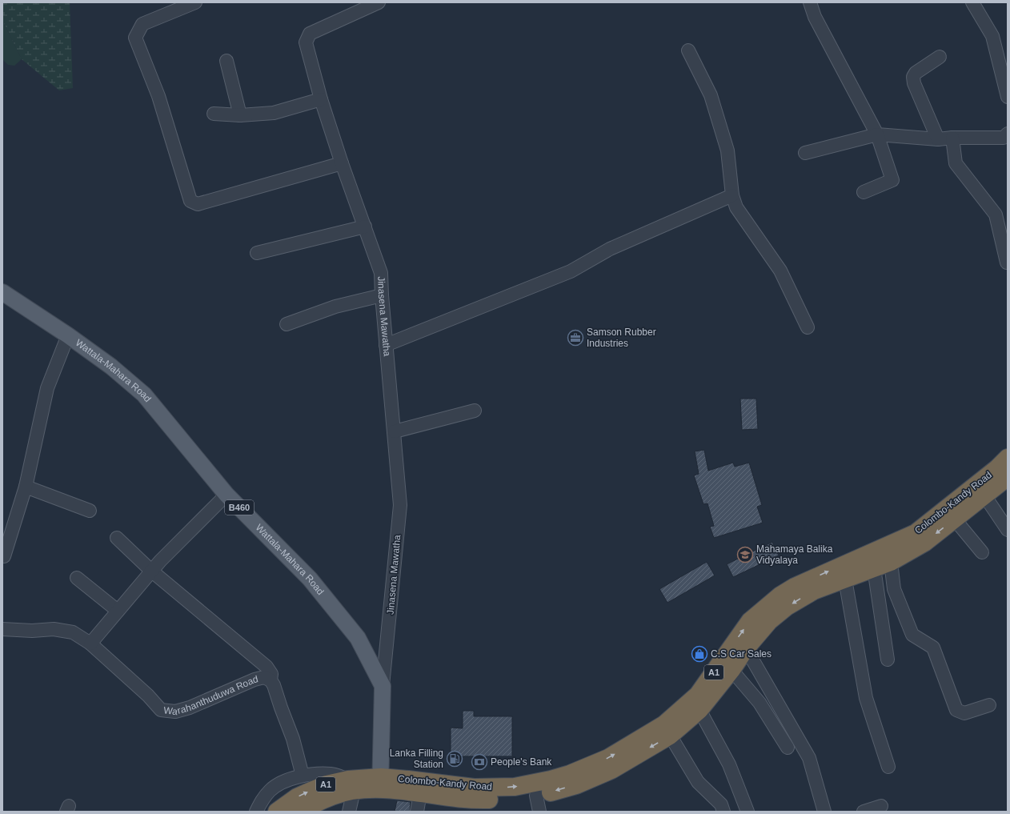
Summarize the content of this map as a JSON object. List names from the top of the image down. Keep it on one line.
{"streets":{"highway":["Colombo-Kandy Road","A1"],"main road":["Wattala-Mahara Road","B460"],"street":["Jinasena Mawatha","Warahanthuduwa Road"]},"crossings":[["Jinasena Mawatha","Wattala-Mahara Road"],["Wattala-Mahara Road","Colombo-Kandy Road"]],"places":{"office":["Samson Rubber Industries"],"school or university":["Mahamaya Balika Vidyalaya"],"shop":["C.S Car Sales"],"fuel station":["Lanka Filling Station"],"bank":["People's Bank"]}}
